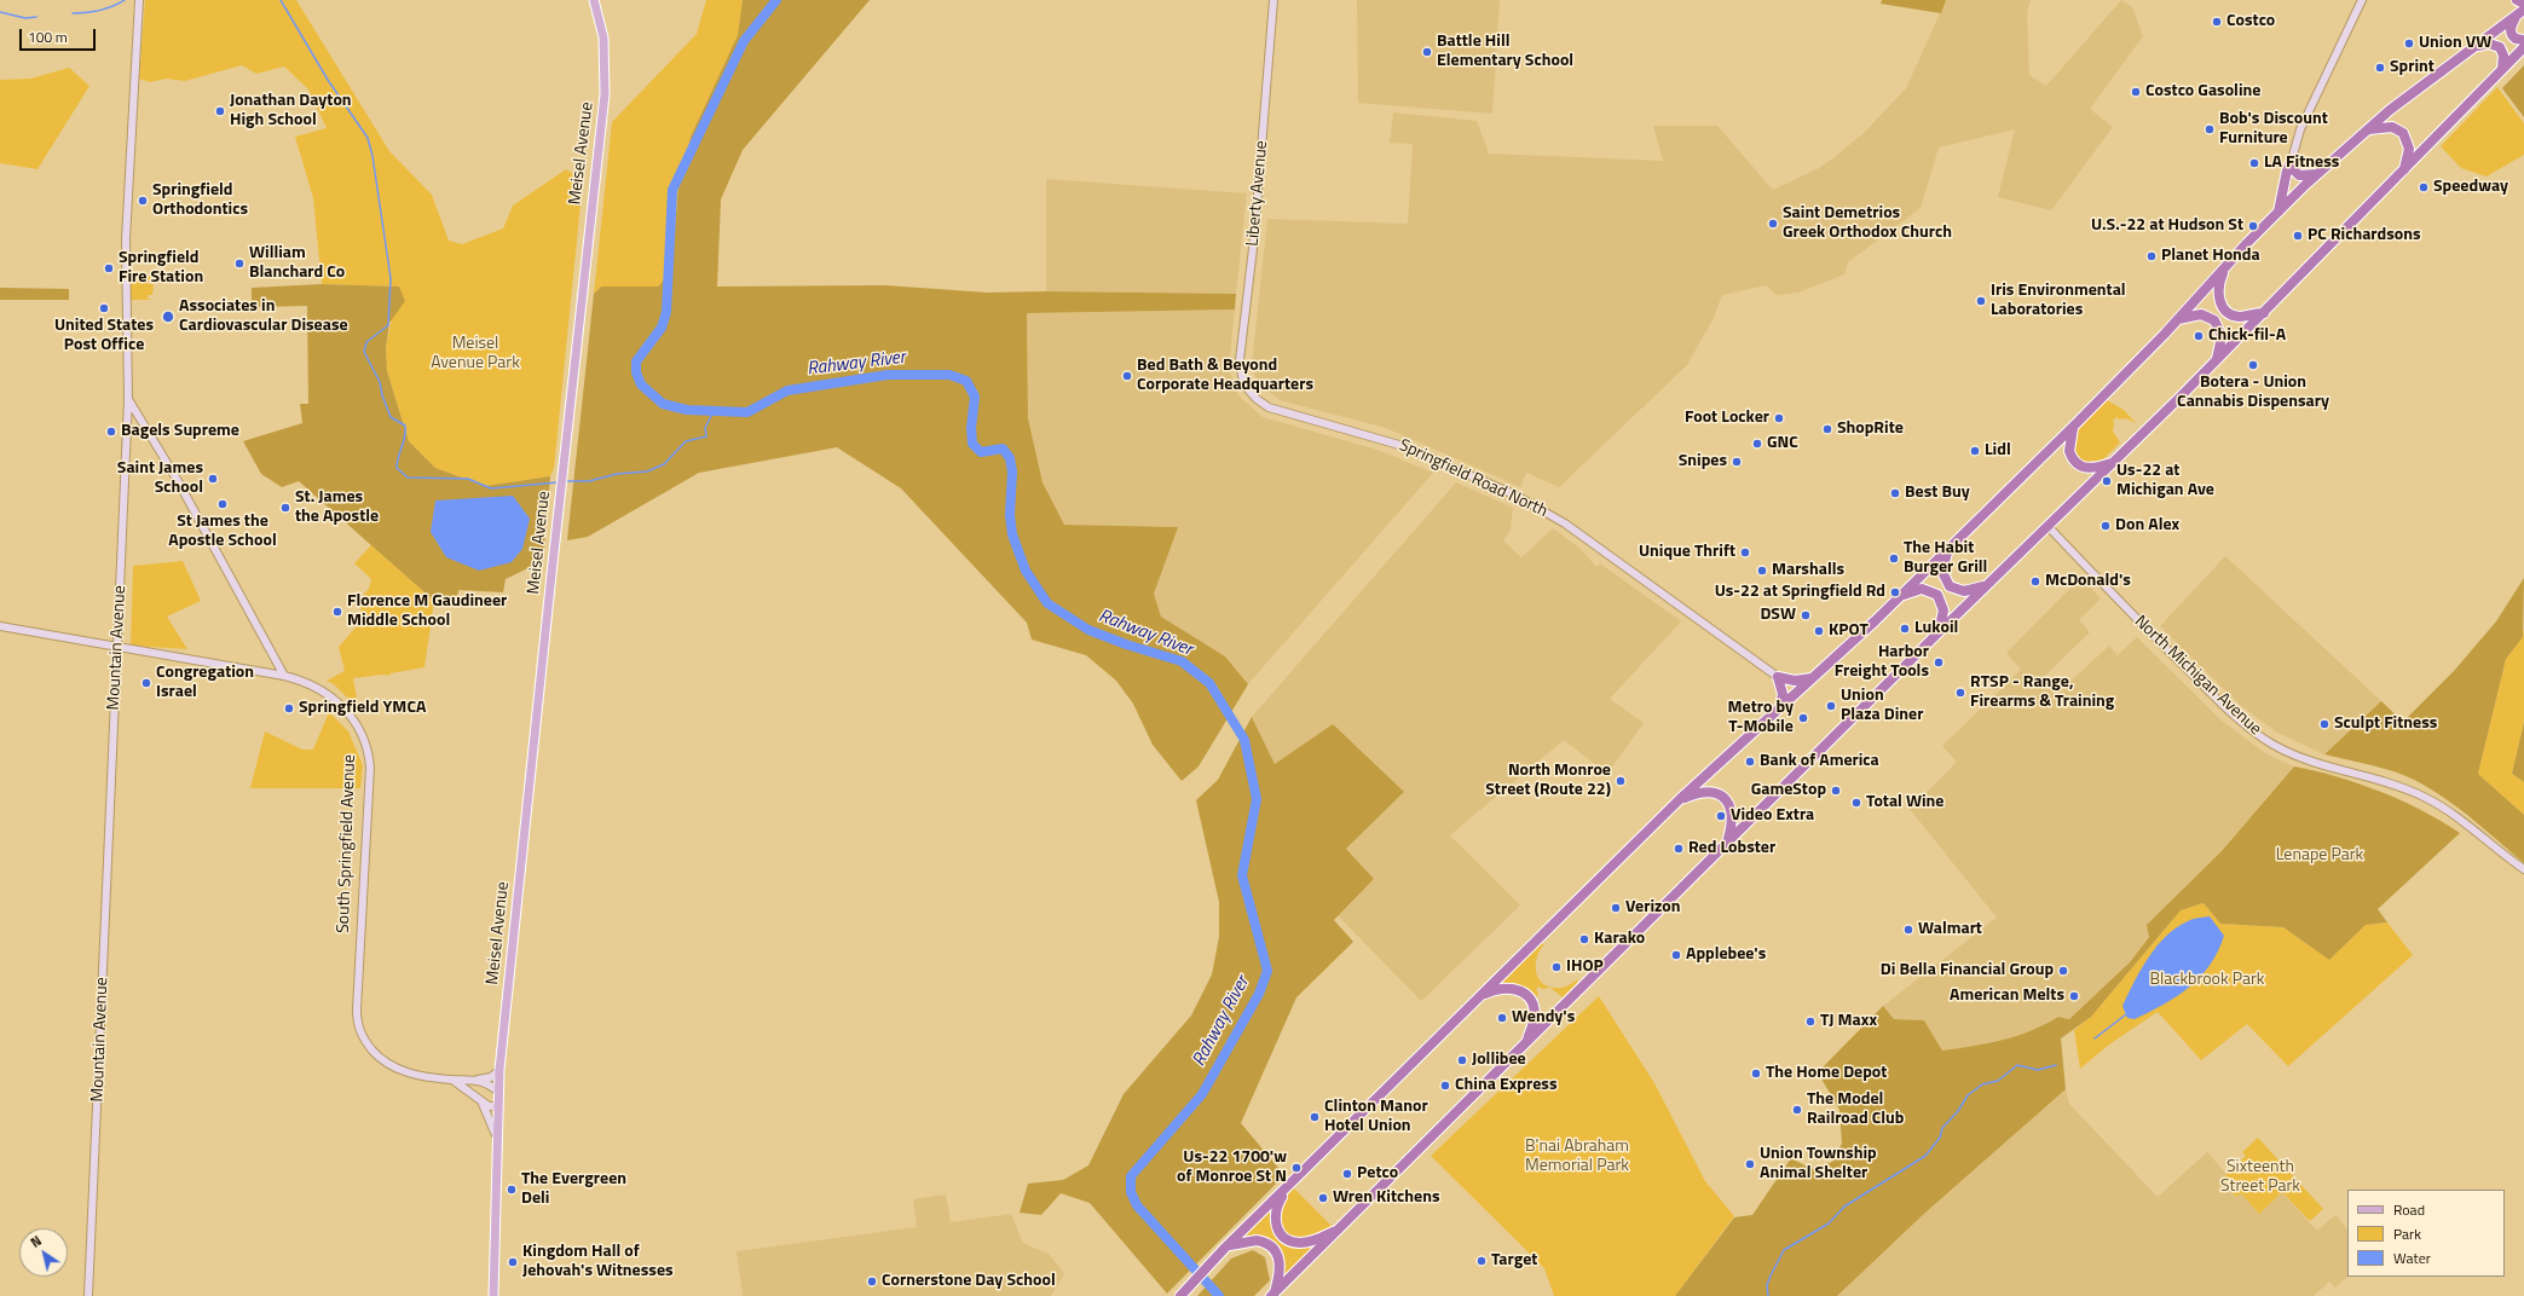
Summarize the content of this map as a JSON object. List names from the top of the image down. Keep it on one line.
{"streets":{"main road":["Meisel Avenue"],"street":["Liberty Avenue","Springfield Road North","Mountain Avenue","North Michigan Avenue","South Springfield Avenue"]},"crossings":[["Meisel Avenue","South Springfield Avenue"],["Liberty Avenue","Springfield Road North"],["Mountain Avenue","South Springfield Avenue"]],"water":["Rahway River"],"parks":["Meisel Avenue Park","Lenape Park","Blackbrook Park","B'nai Abraham Memorial Park","Sixteenth Street Park"],"places":["Costco","Union VW","Battle Hill Elementary School","Sprint","Costco Gasoline","Jonathan Dayton High School","Bob's Discount Furniture","LA Fitness","Speedway","Springfield Orthodontics","Saint Demetrios Greek Orthodox Church","U.S.-22 at Hudson St","PC Richardsons","Planet Honda","William Blanchard Co","Springfield Fire Station","Iris Environmental Laboratories","United States Post Office","Associates in Cardiovascular Disease","Chick-fil-A","Botera - Union Cannabis Dispensary","Bed Bath & Beyond Corporate Headquarters","Foot Locker","ShopRite","Bagels Supreme","GNC","Lidl","Snipes","Saint James School","Us-22 at Michigan Ave","Best Buy","St James the Apostle School","St. James the Apostle","Don Alex","Unique Thrift","The Habit Burger Grill","Marshalls","McDonald's","Us-22 at Springfield Rd","Florence M Gaudineer Middle School","DSW","Lukoil","KPOT","Harbor Freight Tools","Congregation Israel","RTSP - Range, Firearms & Training","Union Plaza Diner","Springfield YMCA","Metro by T-Mobile","Sculpt Fitness","Bank of America","North Monroe Street (Route 22)","GameStop","Total Wine","Video Extra","Red Lobster","Verizon","Walmart","Karako","Applebee's","IHOP","Di Bella Financial Group","American Melts","Wendy's","TJ Maxx","Jollibee","The Home Depot","China Express","The Model Railroad Club","Clinton Manor Hotel Union","Union Township Animal Shelter","Us-22 1700'w of Monroe St N","Petco","The Evergreen Deli","Wren Kitchens","Target","Kingdom Hall of Jehovah's Witnesses","Cornerstone Day School"],"legend":["Road","Park","Water"],"scale_bar":"100 m","north":"top left"}
